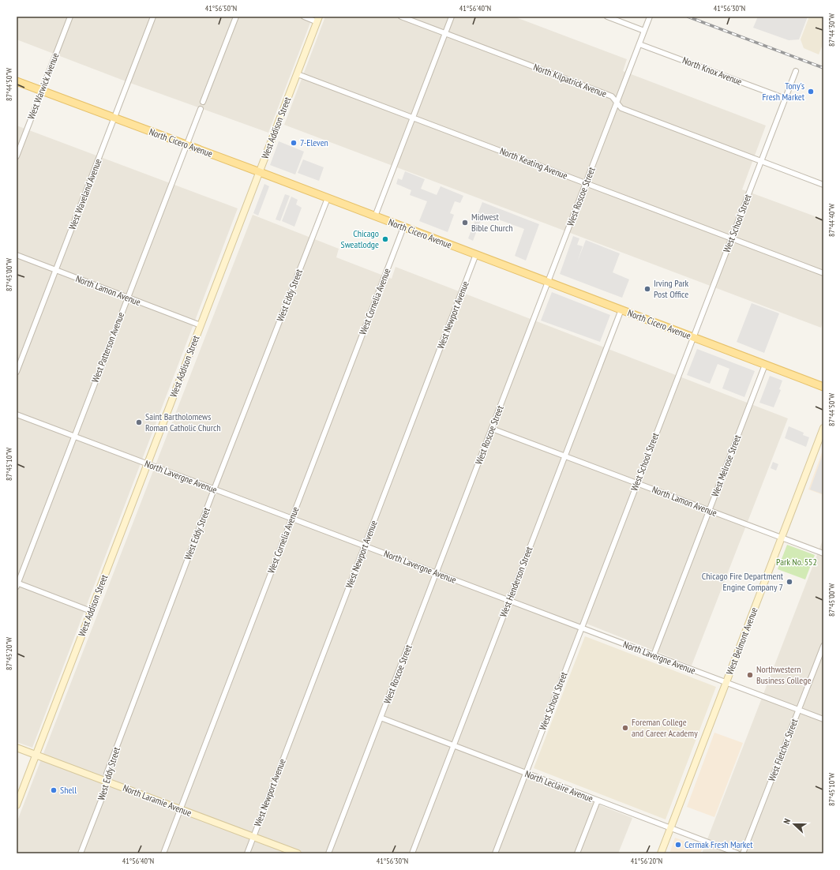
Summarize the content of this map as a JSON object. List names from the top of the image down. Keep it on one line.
{"streets":{"main road":["North Cicero Avenue"],"street":["North Knox Avenue","North Kilpatrick Avenue","West Warwick Avenue","West Addison Street","North Keating Avenue","West Waveland Avenue","West Roscoe Street","West School Street","North Lamon Avenue","West Eddy Street","West Cornelia Avenue","West Newport Avenue","West Patterson Avenue","West Melrose Street","North Lavergne Avenue","West Henderson Street","West Belmont Avenue","West Fletcher Street","North Leclaire Avenue","North Laramie Avenue"]},"crossings":[["North Knox Avenue","West Roscoe Street"],["North Knox Avenue","West School Street"],["North Kilpatrick Avenue","West Roscoe Street"],["North Kilpatrick Avenue","West School Street"],["West Warwick Avenue","North Cicero Avenue"],["West Addison Street","North Cicero Avenue"],["West Addison Street","North Keating Avenue"],["West Addison Street","North Lamon Avenue"],["West Addison Street","North Lavergne Avenue"],["West Addison Street","North Laramie Avenue"],["North Cicero Avenue","West Waveland Avenue"],["North Cicero Avenue","West Roscoe Street"],["North Cicero Avenue","West School Street"],["North Cicero Avenue","West Eddy Street"],["North Cicero Avenue","West Cornelia Avenue"],["North Cicero Avenue","West Newport Avenue"],["North Cicero Avenue","West Patterson Avenue"],["North Cicero Avenue","West Melrose Street"],["North Cicero Avenue","West Henderson Street"],["North Keating Avenue","West Roscoe Street"],["North Keating Avenue","West School Street"],["West Waveland Avenue","North Lamon Avenue"],["West Roscoe Street","North Lamon Avenue"],["West Roscoe Street","North Lavergne Avenue"],["West Roscoe Street","North Leclaire Avenue"],["West School Street","North Lamon Avenue"],["West School Street","North Lavergne Avenue"],["West School Street","North Leclaire Avenue"],["North Lamon Avenue","West Patterson Avenue"],["North Lamon Avenue","West Melrose Street"],["North Lamon Avenue","West Henderson Street"],["North Lamon Avenue","West Belmont Avenue"],["West Eddy Street","North Lavergne Avenue"],["West Eddy Street","North Laramie Avenue"],["West Cornelia Avenue","North Lavergne Avenue"],["West Cornelia Avenue","North Laramie Avenue"],["West Newport Avenue","North Lavergne Avenue"],["West Newport Avenue","North Laramie Avenue"],["West Patterson Avenue","North Lavergne Avenue"],["West Melrose Street","North Lavergne Avenue"],["North Lavergne Avenue","West Henderson Street"],["North Lavergne Avenue","West Belmont Avenue"],["North Lavergne Avenue","West Fletcher Street"],["West Henderson Street","North Leclaire Avenue"],["West Belmont Avenue","North Leclaire Avenue"]],"parks":["Park No. 552"],"places":["Tony's Fresh Market","7-Eleven","Midwest Bible Church","Chicago Sweatlodge","Irving Park Post Office","Saint Bartholomews Roman Catholic Church","Chicago Fire Department Engine Company 7","Northwestern Business College","Foreman College and Career Academy","Shell","Cermak Fresh Market"],"north":"left","coordinates":["41°56'50\"N","41°56'40\"N","41°56'30\"N","87°44'30\"W","87°44'50\"W","87°44'40\"W","87°45'00\"W","87°45'10\"W","87°45'20\"W","41°56'20\"N"]}
